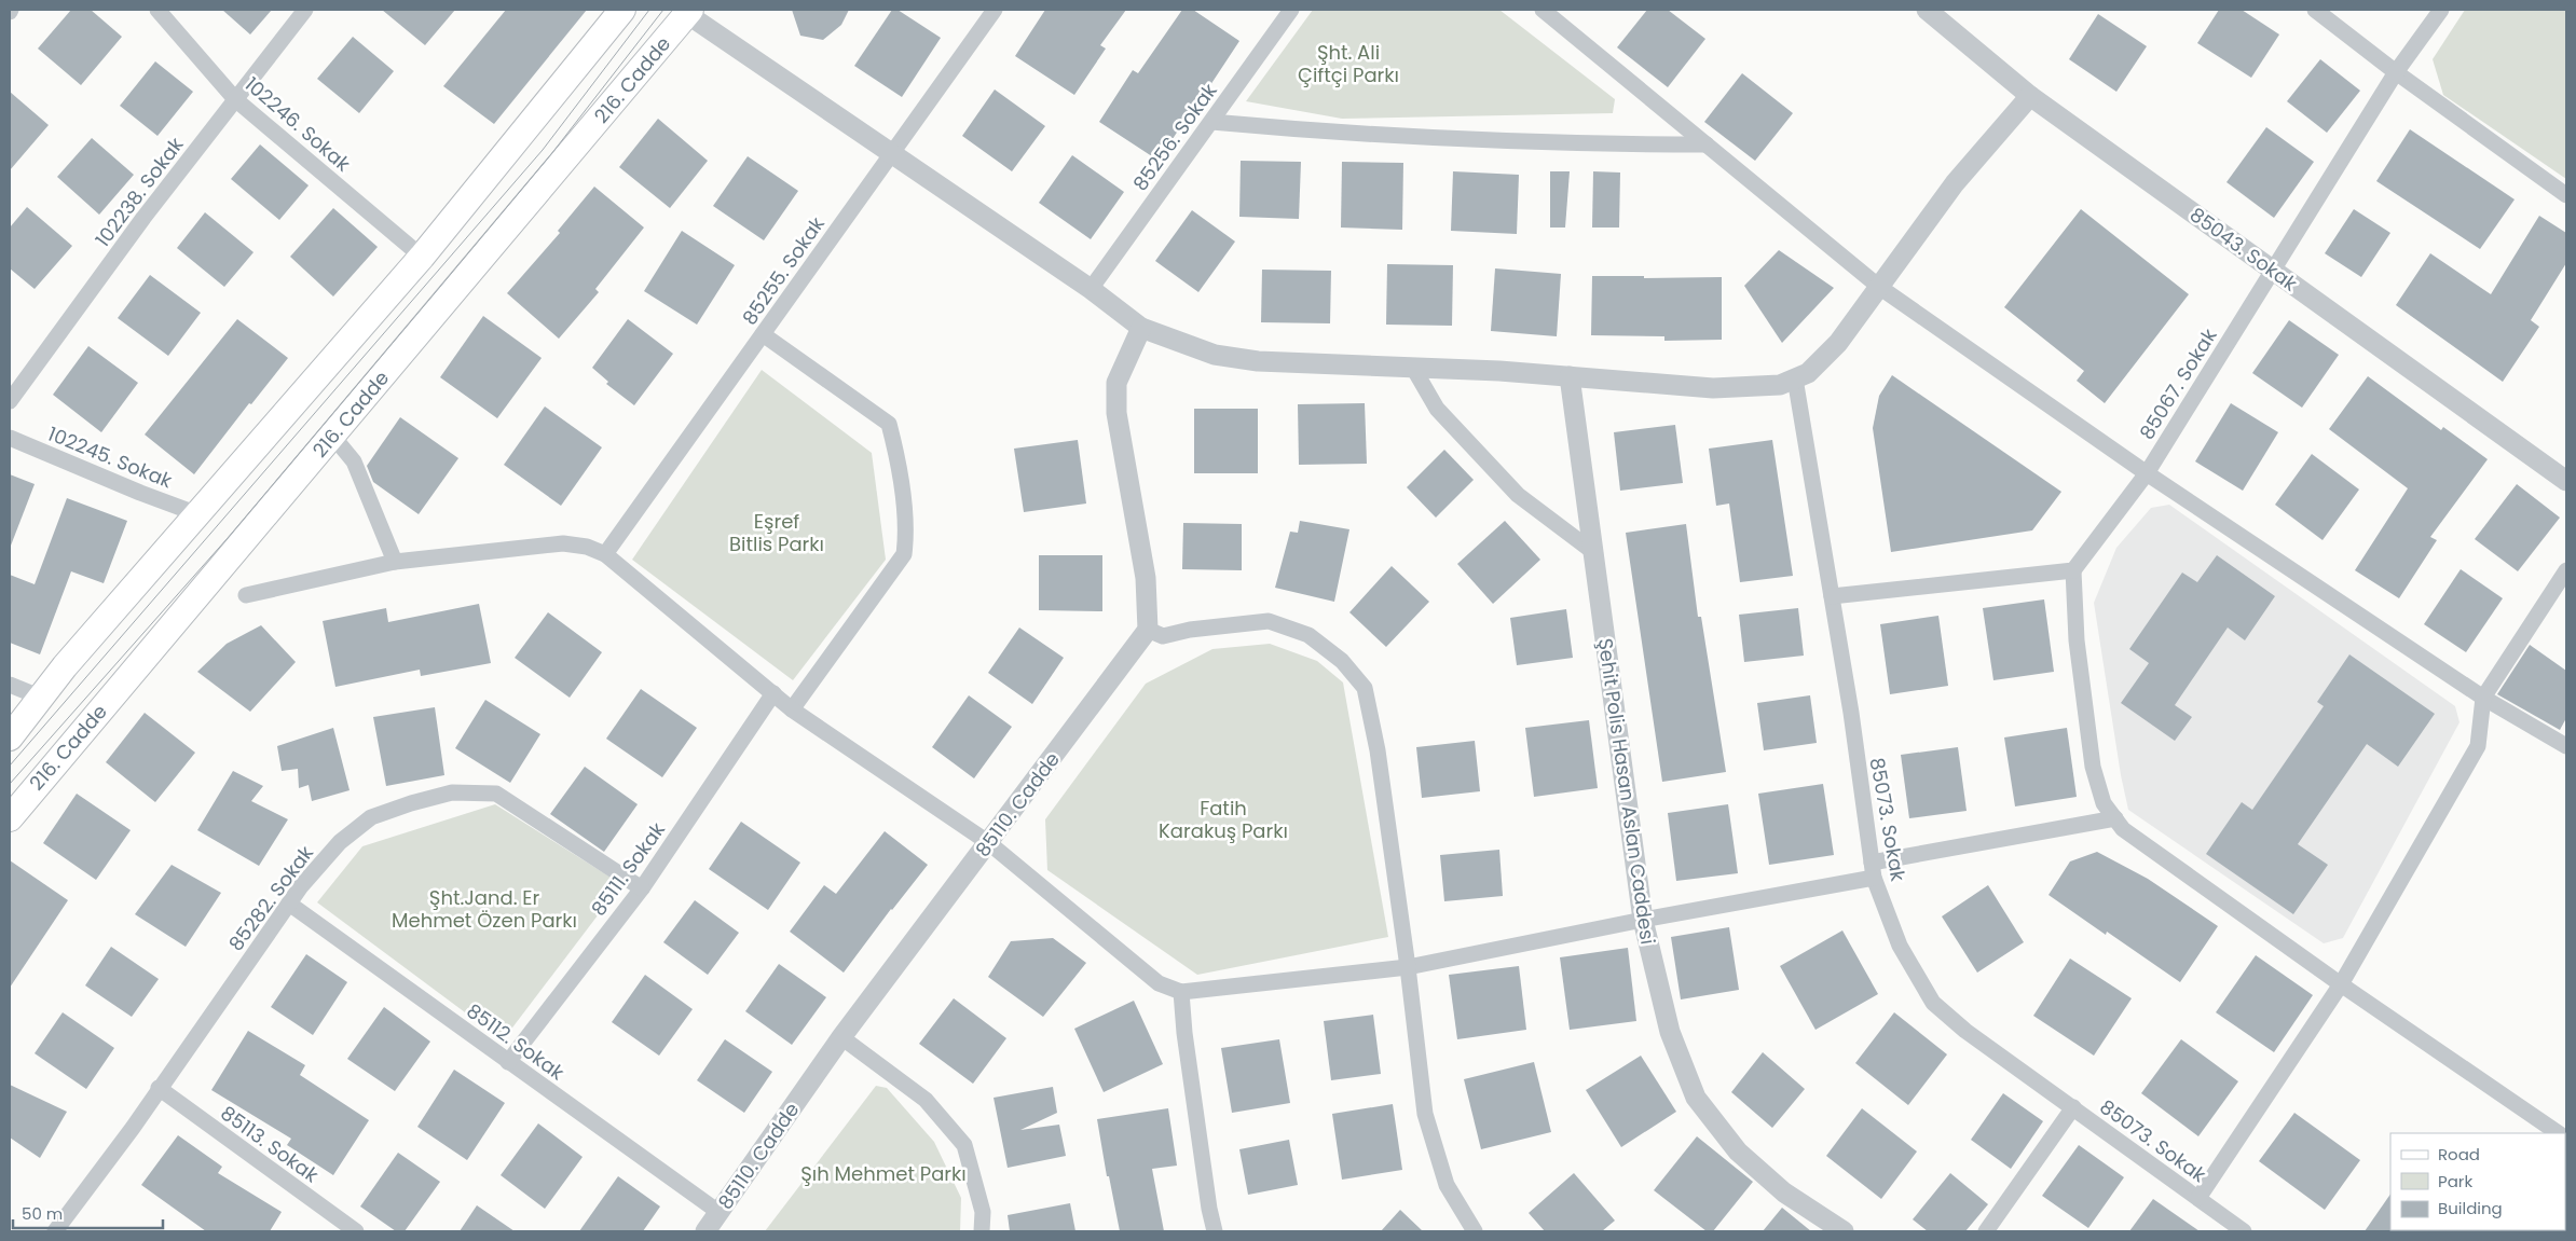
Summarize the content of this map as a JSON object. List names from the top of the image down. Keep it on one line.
{"streets":{"main road":["216. Cadde"],"street":["102246. Sokak","85256. Sokak","102238. Sokak","85043. Sokak","85255. Sokak","85067. Sokak","102245. Sokak","Şehit Polis Hasan Aslan Caddesi","85110. Cadde","85073. Sokak","85111. Sokak","85282. Sokak","85112. Sokak","85113. Sokak"]},"crossings":[["102246. Sokak","102238. Sokak"],["85043. Sokak","85067. Sokak"],["85110. Cadde","85112. Sokak"],["85111. Sokak","85282. Sokak"],["85111. Sokak","85112. Sokak"],["85282. Sokak","85112. Sokak"],["85282. Sokak","85113. Sokak"]],"parks":["Şht. Ali Çiftçi Parkı","Eşref Bitlis Parkı","Fatih Karakuş Parkı","Şht.Jand. Er Mehmet Özen Parkı","Şıh Mehmet Parkı"],"legend":["Road","Park","Building"],"scale_bar":"50 m"}
